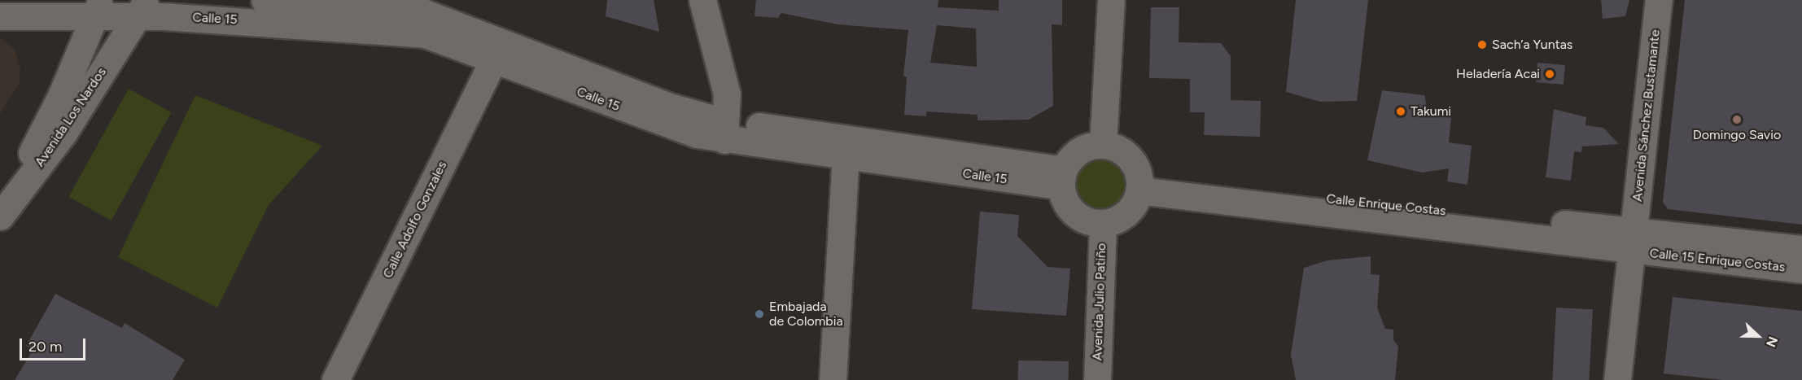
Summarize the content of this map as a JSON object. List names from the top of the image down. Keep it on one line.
{"streets":{"street":["Calle 15","Avenida Sánchez Bustamante","Avenida Los Nardos","Calle Enrique Costas","Calle Adolfo Gonzales","Calle 15 Enrique Costas","Avenida Julio Patiño"]},"crossings":[["Calle 15","Avenida Los Nardos"],["Calle 15","Calle Enrique Costas"],["Calle 15","Calle Adolfo Gonzales"],["Calle 15","Avenida Julio Patiño"],["Avenida Sánchez Bustamante","Calle Enrique Costas"],["Avenida Sánchez Bustamante","Calle 15 Enrique Costas"],["Calle Enrique Costas","Calle 15 Enrique Costas"],["Calle Enrique Costas","Avenida Julio Patiño"]],"places":["Sach’a Yuntas","Heladería Acai","Takumi","Domingo Savio","Embajada de Colombia"],"scale_bar":"20 m","north":"right"}
